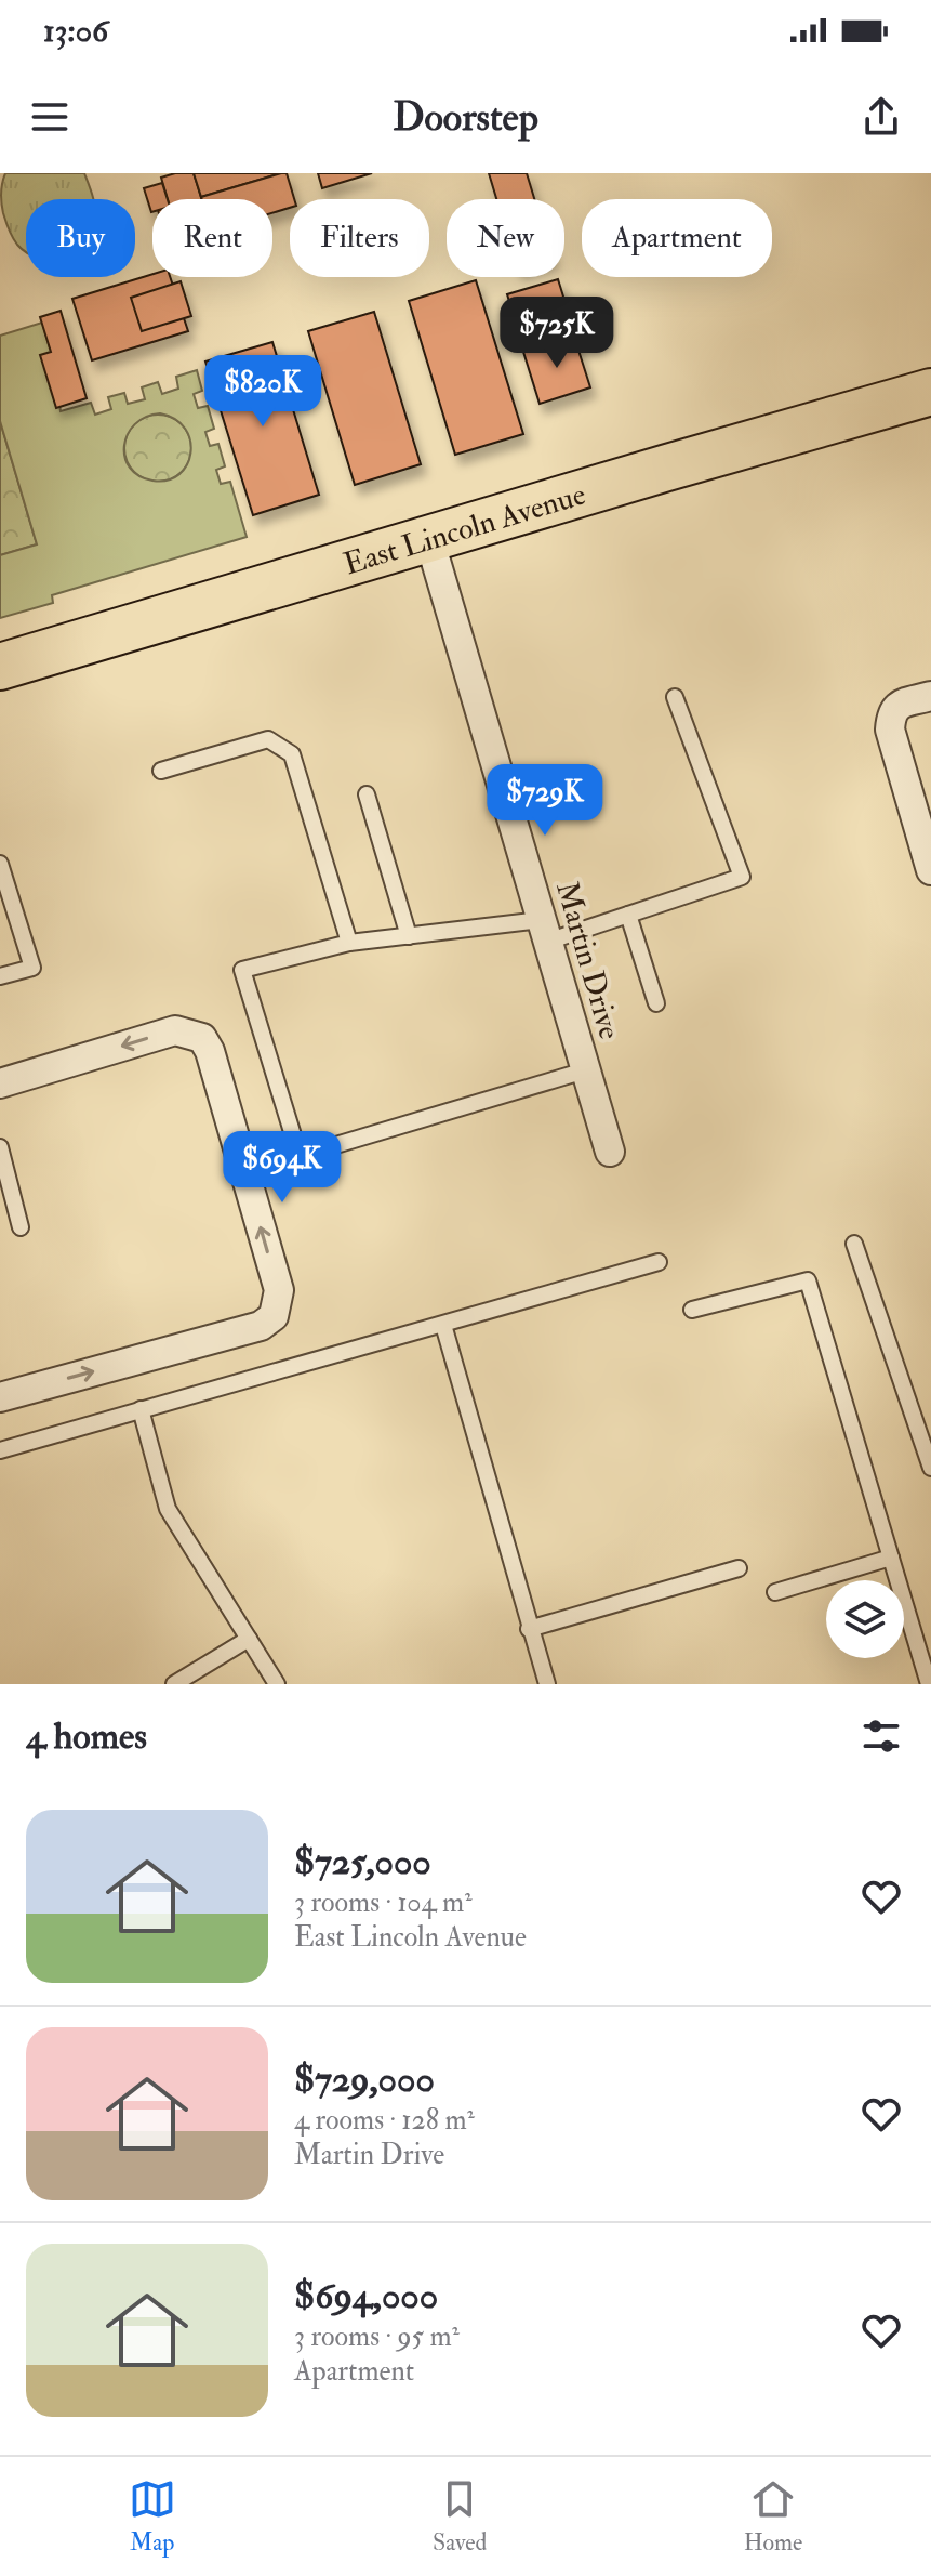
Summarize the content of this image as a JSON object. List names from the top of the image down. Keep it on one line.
{"streets":{"main road":["East Lincoln Avenue"],"street":["Martin Drive"]},"crossings":[["East Lincoln Avenue","Martin Drive"]],"page":{"status":"13:06","header":"Doorstep","chip":["Buy","Rent","Filters","New","Apartment"],"price":["$725K","$820K","$729K","$694K"],"heading":"4 homes","list":[{"name":"$725,000","note":"3 rooms · 104 m² · East Lincoln Avenue"},{"name":"$729,000","note":"4 rooms · 128 m² · Martin Drive"},{"name":"$694,000","note":"3 rooms · 95 m² · Apartment"}],"tabs":["Map","Saved","Home"]}}
